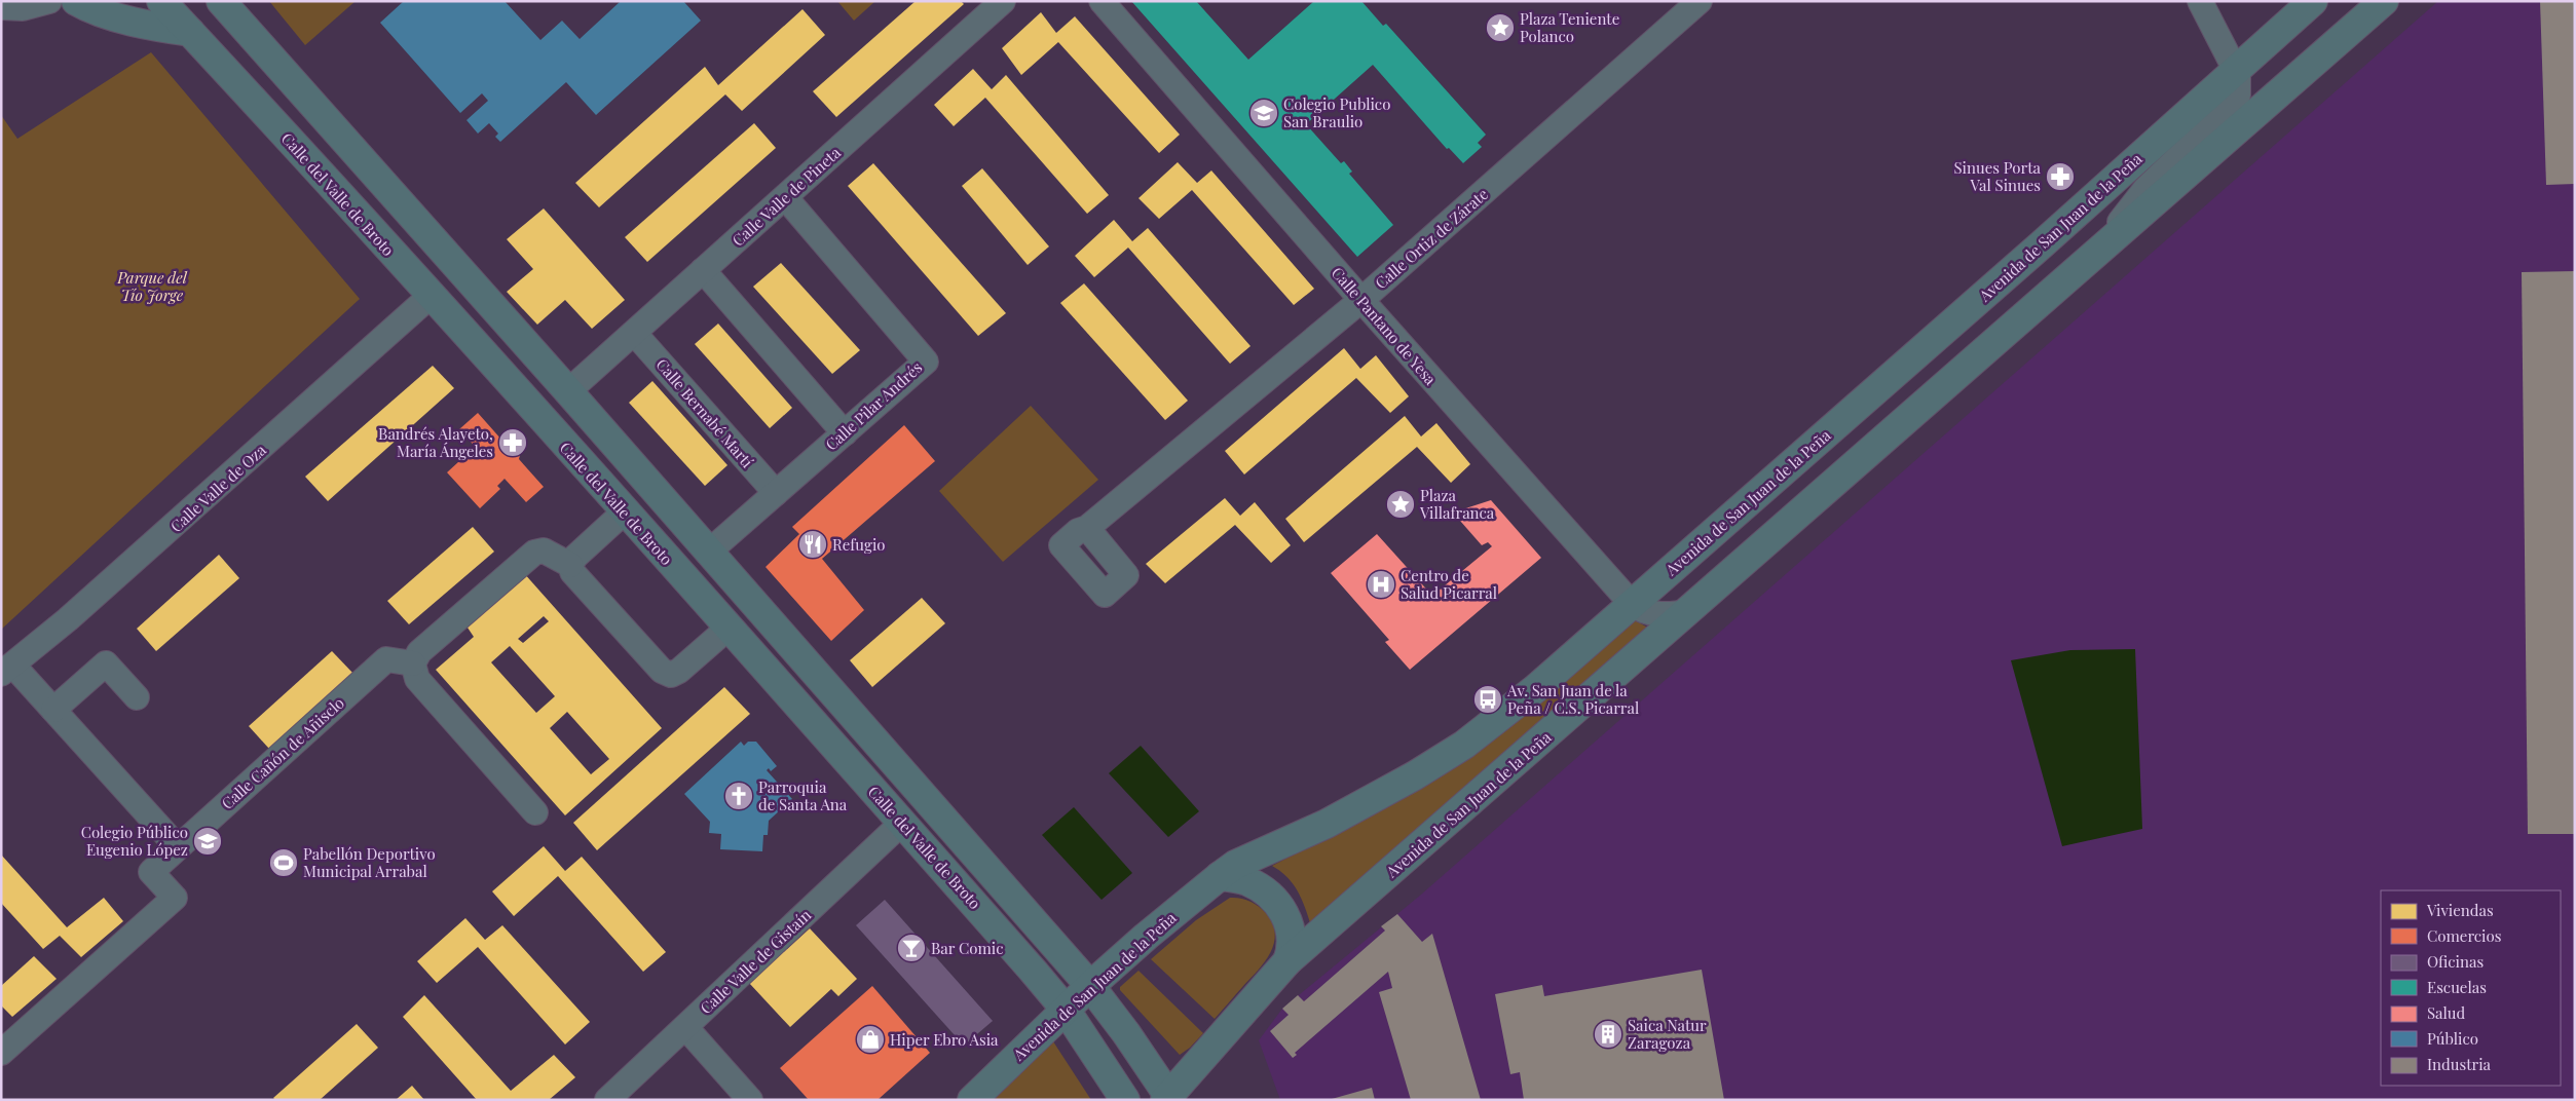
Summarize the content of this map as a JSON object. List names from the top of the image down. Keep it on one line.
{"streets":{"main road":["Calle del Valle de Broto","Avenida de San Juan de la Peña"],"street":["Calle Valle de Pineta","Calle Ortiz de Zárate","Calle Pantano de Yesa","Calle Pilar Andrés","Calle Bernabé Martí","Calle Valle de Oza","Calle Cañón de Añisclo","Calle Valle de Gistaín"]},"crossings":[["Calle del Valle de Broto","Calle Valle de Pineta"],["Calle del Valle de Broto","Avenida de San Juan de la Peña"],["Calle del Valle de Broto","Calle Pilar Andrés"],["Calle del Valle de Broto","Calle Valle de Oza"],["Calle del Valle de Broto","Calle Valle de Gistaín"],["Calle Valle de Pineta","Calle Pilar Andrés"],["Calle Valle de Pineta","Calle Bernabé Martí"],["Avenida de San Juan de la Peña","Calle Pantano de Yesa"],["Calle Ortiz de Zárate","Calle Pantano de Yesa"],["Calle Pilar Andrés","Calle Bernabé Martí"]],"parks":["Parque del Tío Jorge"],"places":{"place":["Plaza Teniente Polanco","Plaza Villafranca"],"school or university":["Colegio Publico San Braulio","Colegio Público Eugenio López"],"pharmacy":["Sinues Porta Val Sinues","Bandrés Alayeto, María Ángeles"],"restaurant":["Refugio"],"hospital":["Centro de Salud Picarral"],"bus stop":["Av. San Juan de la Peña / C.S. Picarral"],"church":["Parroquia de Santa Ana"],"sports":["Pabellón Deportivo Municipal Arrabal"],"bar":["Bar Comic"],"building":["Saica Natur Zaragoza"],"shop":["Hiper Ebro Asia"]},"legend":["Viviendas","Comercios","Oficinas","Escuelas","Salud","Público","Industria"]}
